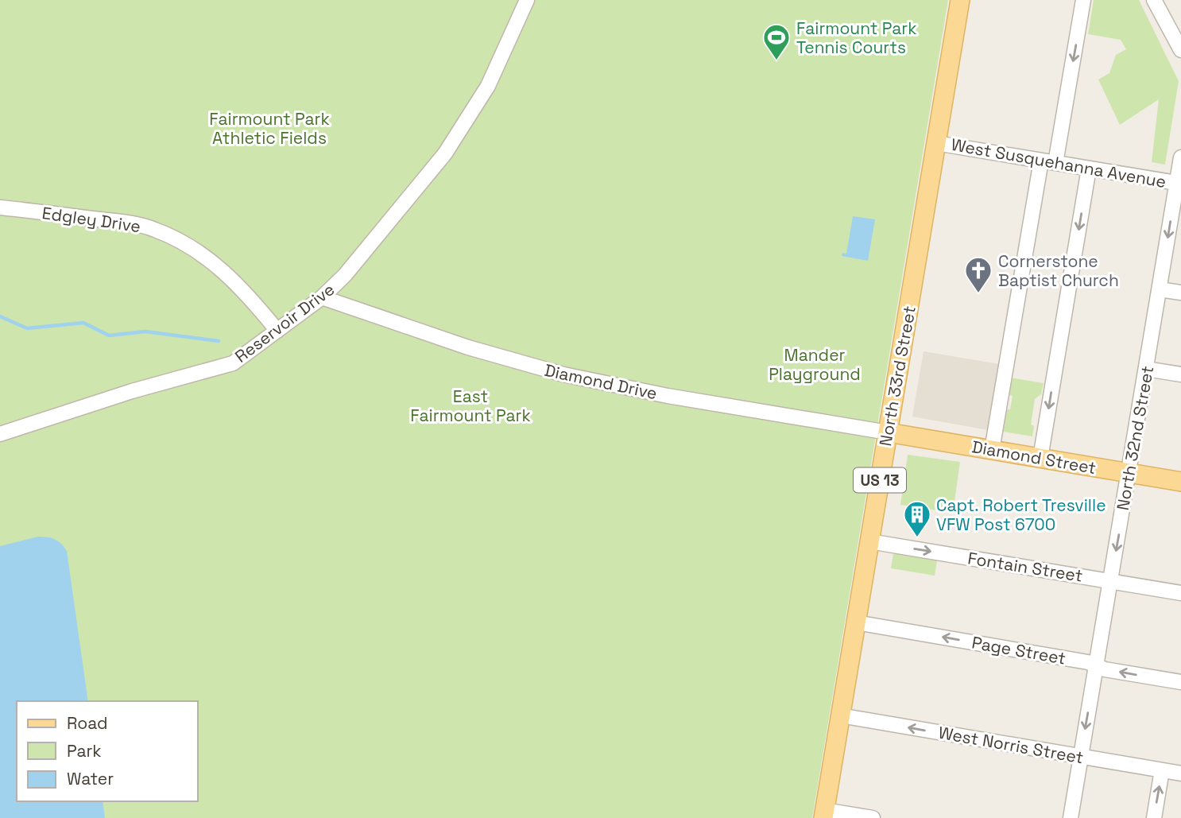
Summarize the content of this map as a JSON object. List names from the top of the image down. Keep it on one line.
{"streets":{"main road":["North 33rd Street","Diamond Street","US 13"],"street":["West Susquehanna Avenue","Edgley Drive","Reservoir Drive","Diamond Drive","North 32nd Street","Fontain Street","Page Street","West Norris Street"]},"crossings":[["West Susquehanna Avenue","North 33rd Street"],["West Susquehanna Avenue","North 32nd Street"],["Edgley Drive","Reservoir Drive"],["Reservoir Drive","Diamond Drive"],["North 33rd Street","Diamond Drive"],["North 33rd Street","Diamond Street"],["North 33rd Street","Fontain Street"],["North 33rd Street","Page Street"],["North 33rd Street","West Norris Street"],["Diamond Drive","Diamond Street"],["North 32nd Street","Diamond Street"],["North 32nd Street","Fontain Street"],["North 32nd Street","Page Street"],["North 32nd Street","West Norris Street"]],"one_way":["Fontain Street","Page Street","West Norris Street"],"parks":["Fairmount Park Athletic Fields","Mander Playground","East Fairmount Park"],"places":{"sports":["Fairmount Park Tennis Courts"],"church":["Cornerstone Baptist Church"],"building":["Capt. Robert Tresville VFW Post 6700"]},"legend":["Road","Park","Water"]}
